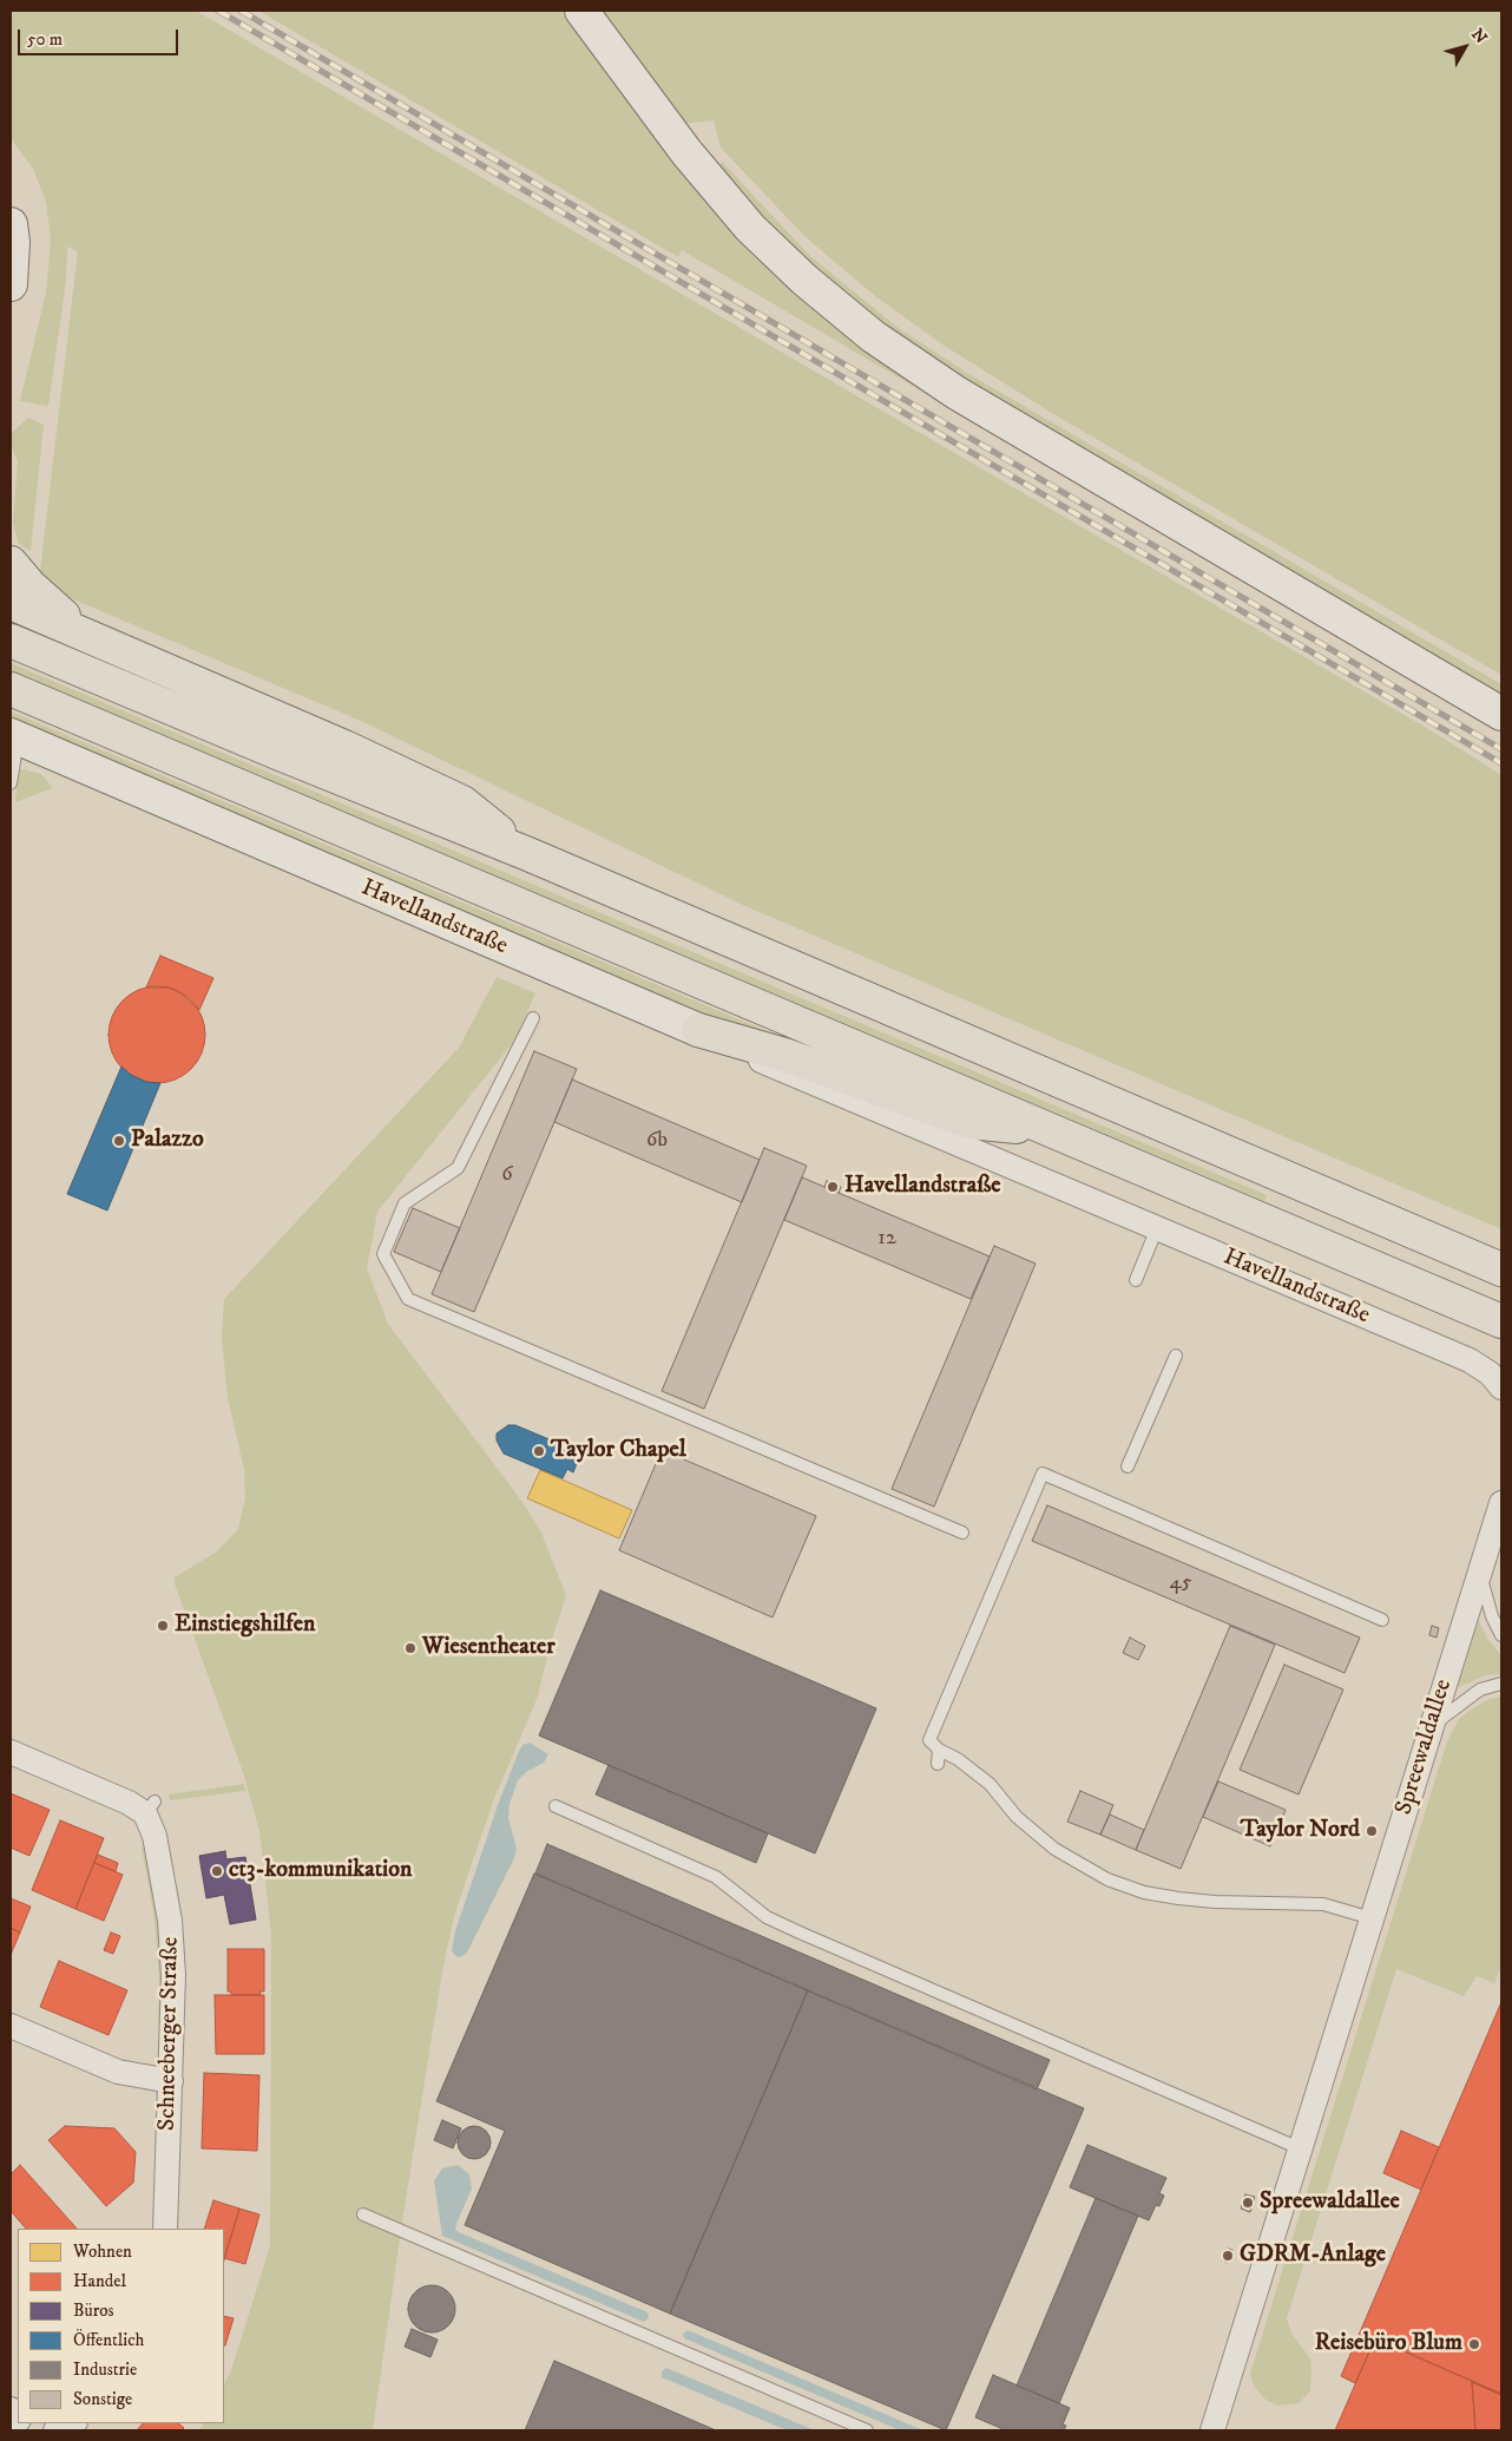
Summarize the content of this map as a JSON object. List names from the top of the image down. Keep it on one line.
{"streets":{"main road":["Havellandstraße"],"street":["Spreewaldallee","Schneeberger Straße"]},"places":["Palazzo","Havellandstraße","Taylor Chapel","Einstiegshilfen","Wiesentheater","Taylor Nord","ct3-kommunikation","Spreewaldallee","GDRM-Anlage","Reisebüro Blum"],"house_numbers":["6b","6","12","45"],"legend":["Wohnen","Handel","Büros","Öffentlich","Industrie","Sonstige"],"scale_bar":"50 m","north":"top right"}
